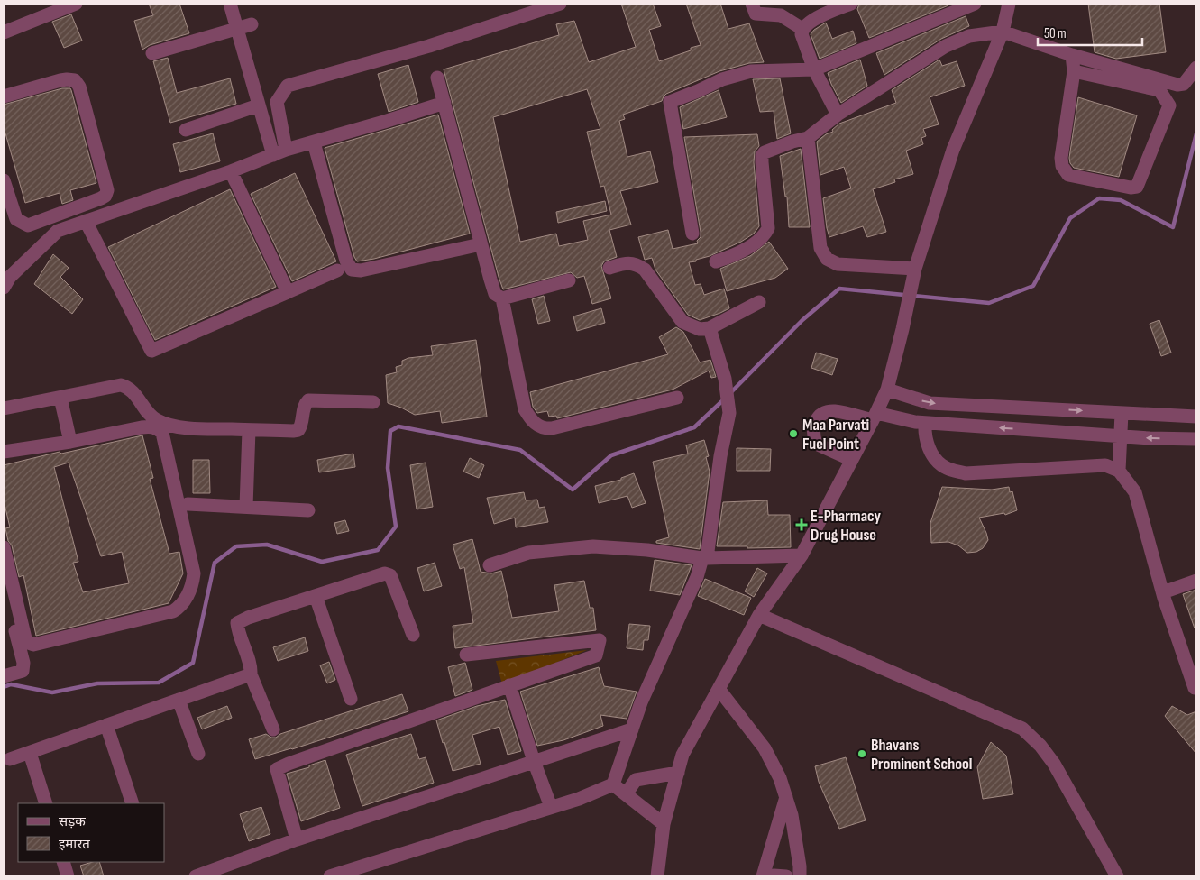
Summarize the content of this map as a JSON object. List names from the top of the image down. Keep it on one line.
{"places":{"other":["Maa Parvati Fuel Point","Bhavans Prominent School"],"health":["E-Pharmacy Drug House"]},"legend":["सड़क","इमारत"],"scale_bar":"50 m"}
